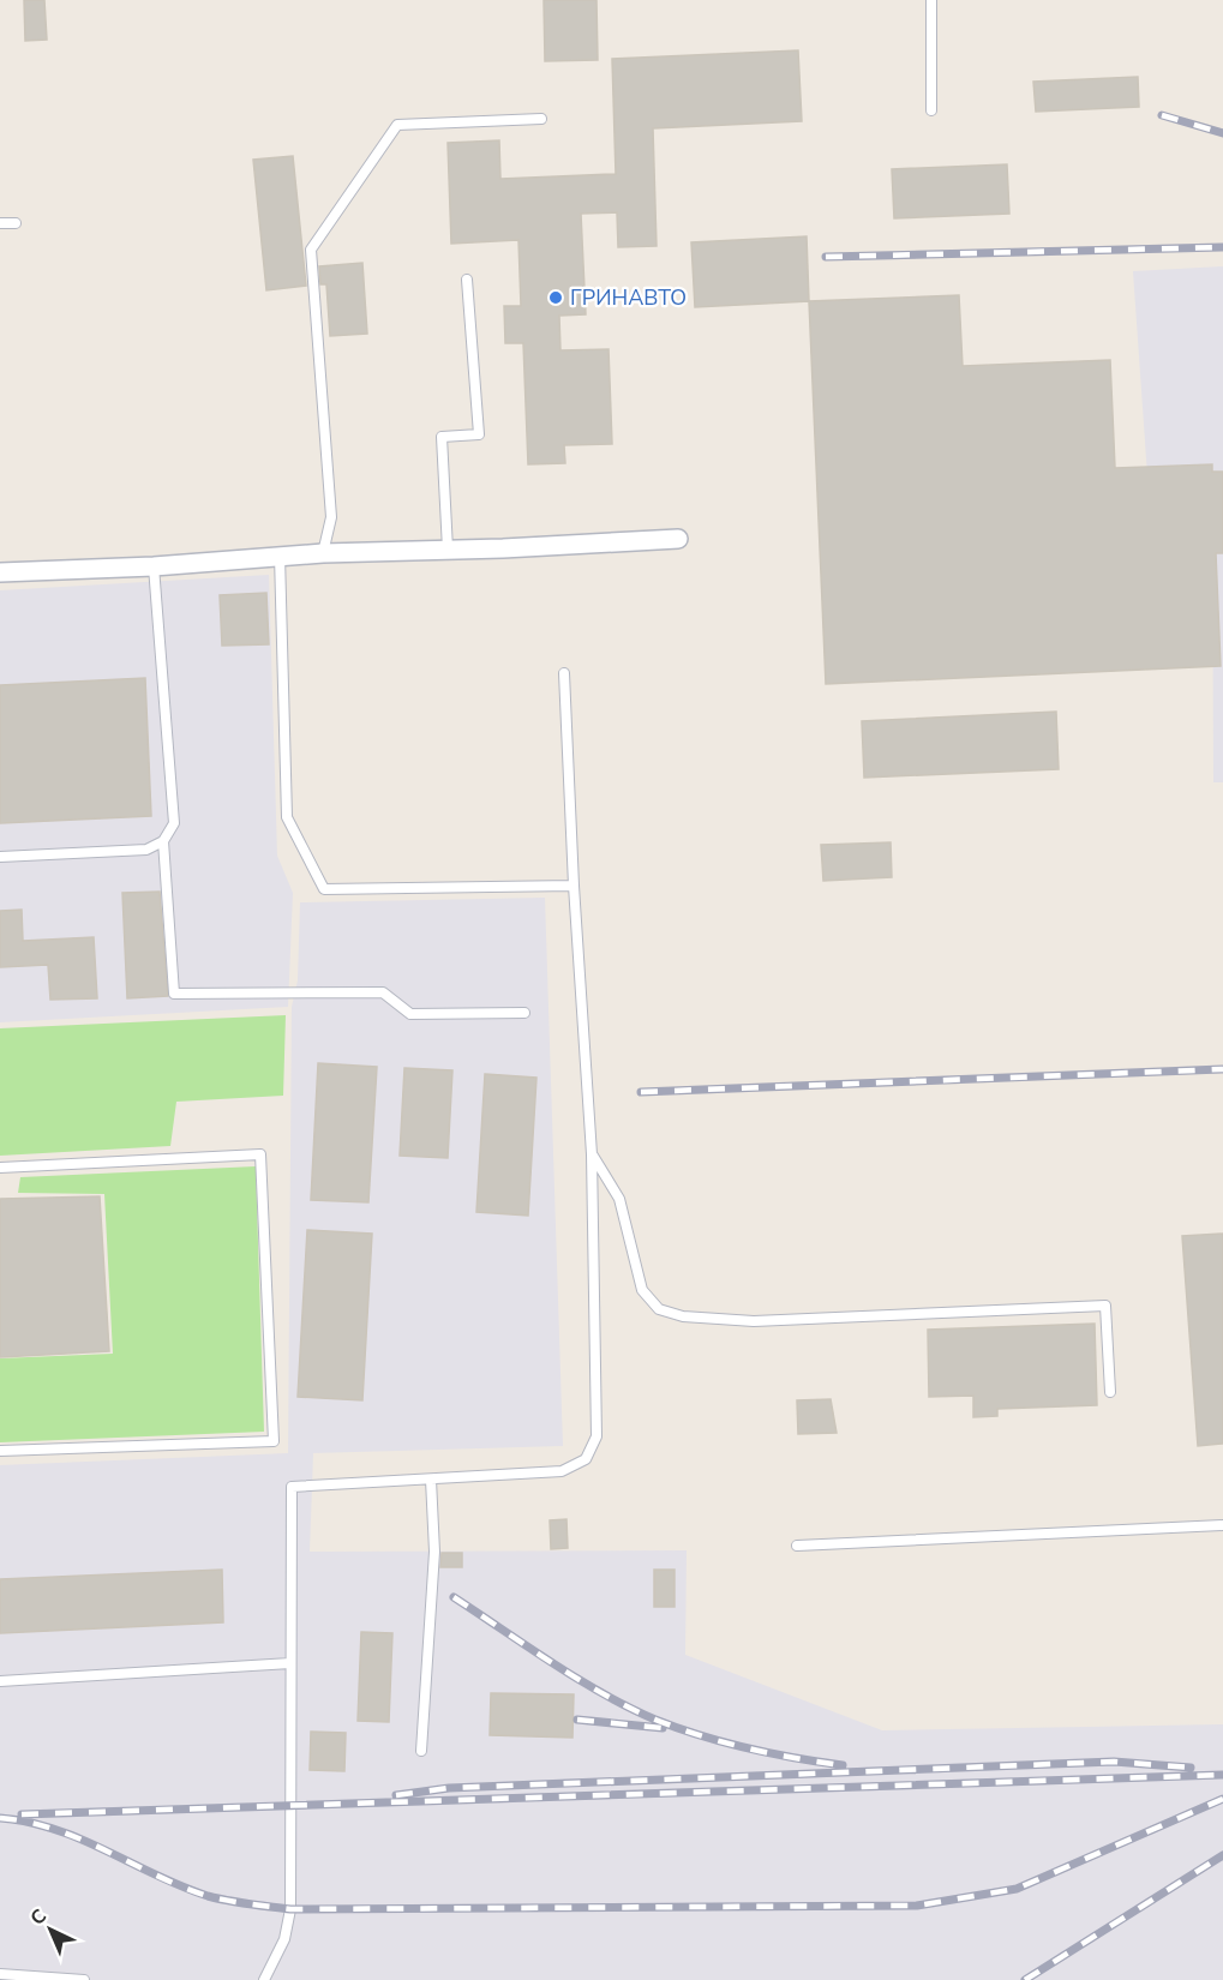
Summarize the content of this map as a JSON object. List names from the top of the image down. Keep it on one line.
{"places":["ГРИНАВТО"],"north":"top left"}
